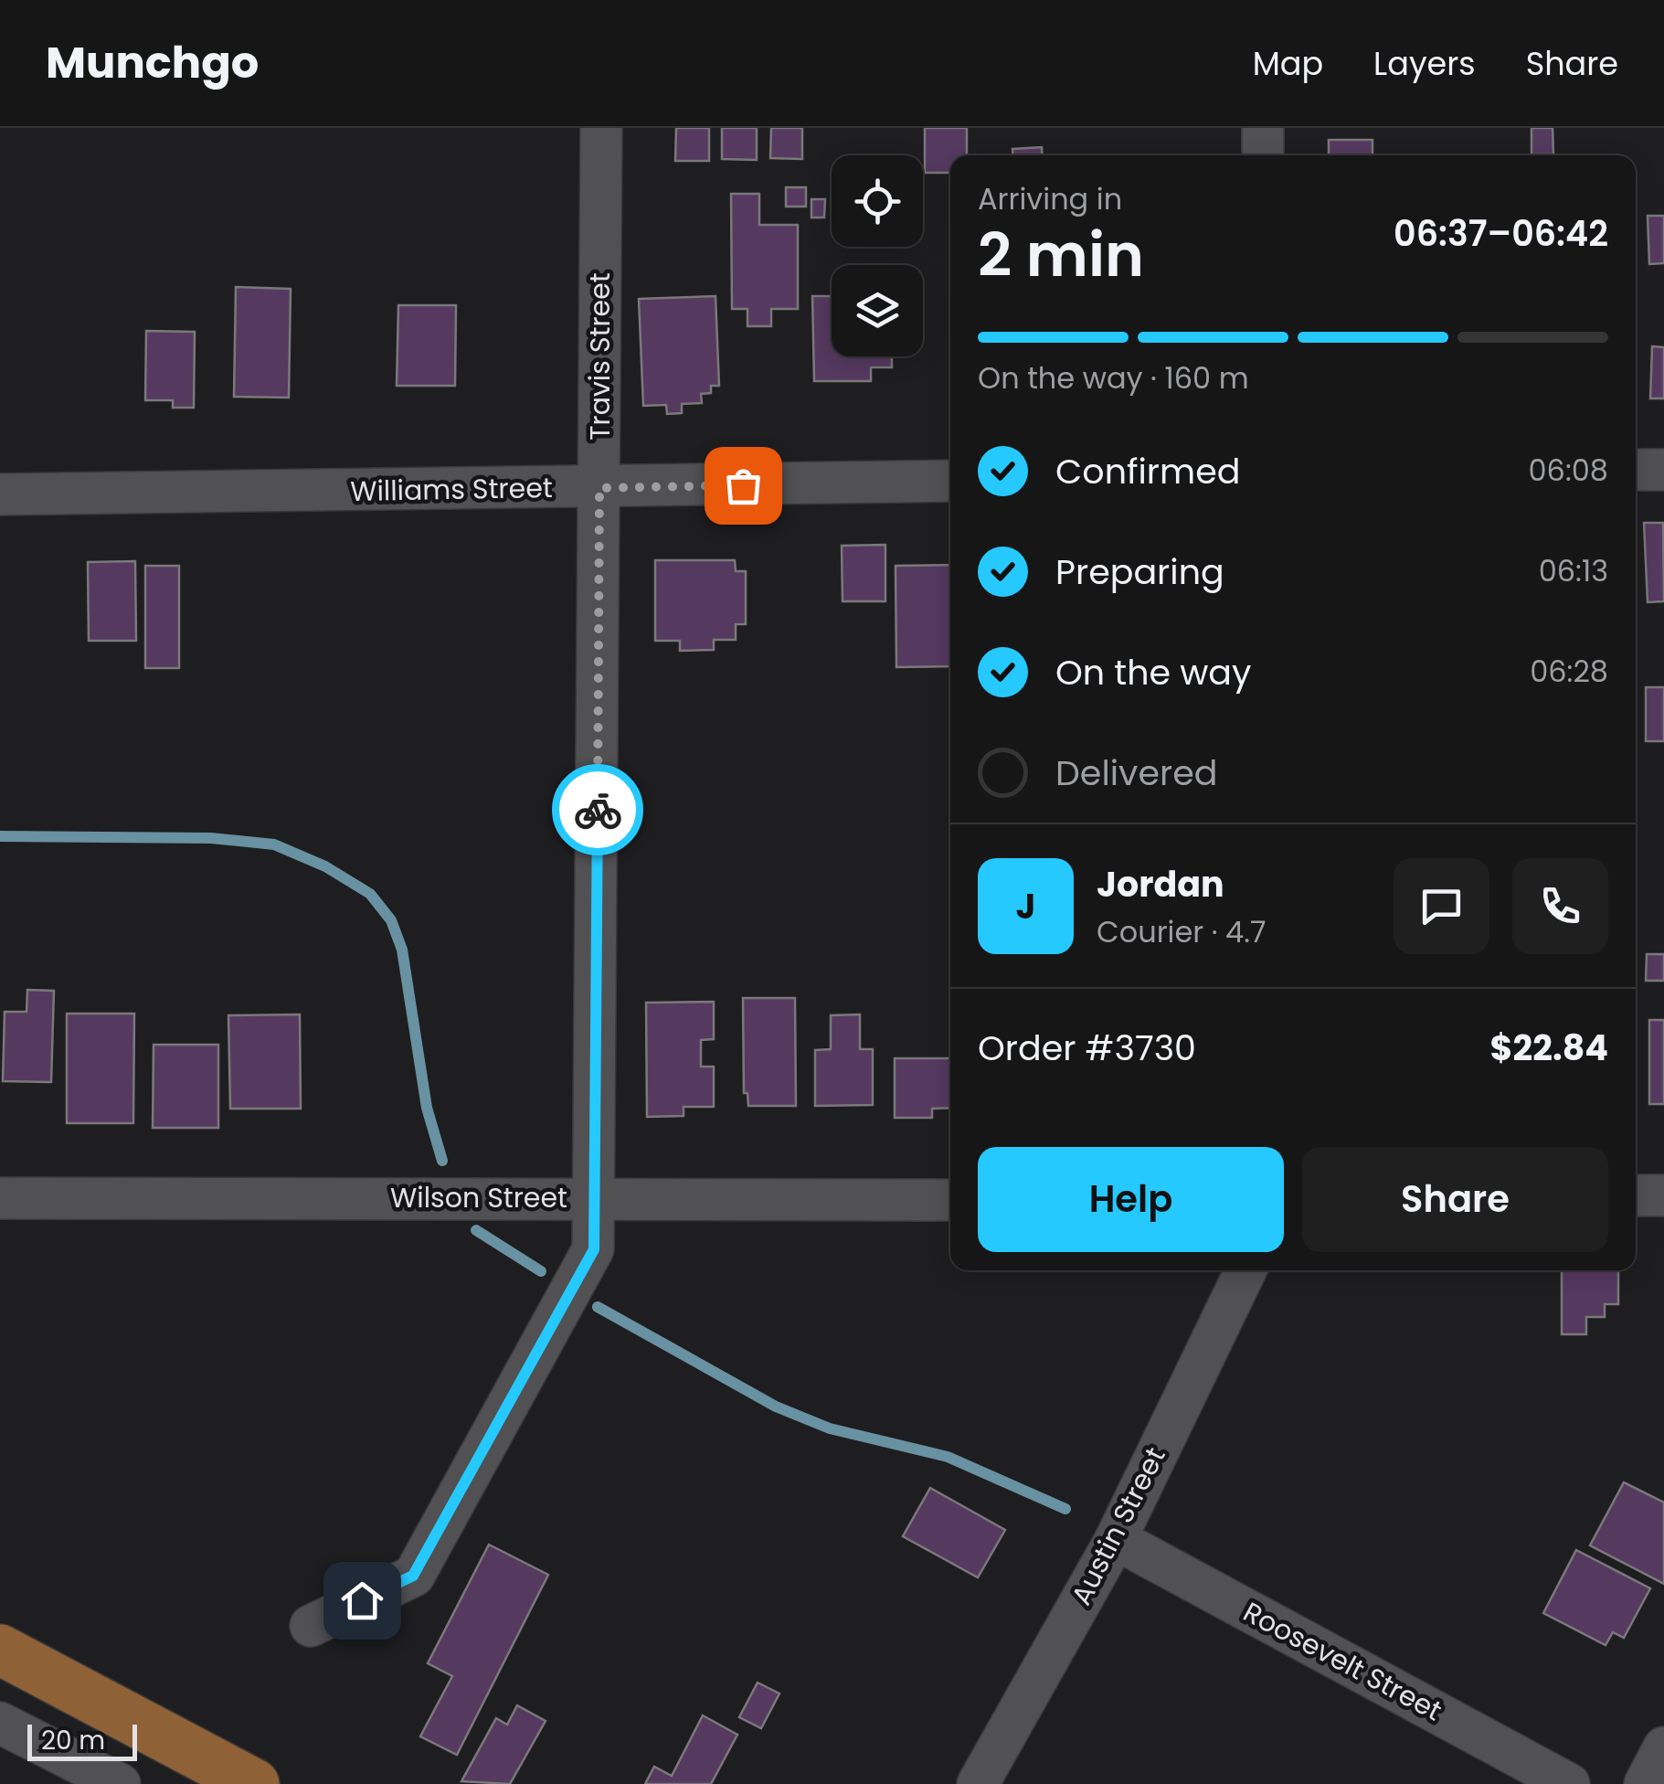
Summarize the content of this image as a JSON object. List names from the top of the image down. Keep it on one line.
{"streets":{"street":["Travis Street","Williams Street","Wilson Street","Austin Street","Roosevelt Street"]},"crossings":[["Travis Street","Williams Street"],["Travis Street","Wilson Street"],["Austin Street","Roosevelt Street"]],"scale_bar":"20 m","page":{"header":"Munchgo","nav":["Map","Layers","Share"],"heading":["2 min","Arriving in","06:37–06:42"],"panel":["Jordan","Courier · 4.7","Order #3730","$22.84"],"bar":"On the way · 160 m","list":[["Confirmed","06:08"],["Preparing","06:13"],["On the way","06:28"],"Delivered"],"round":"J","buttons":["Help","Share"],"scale":"20 m"}}
